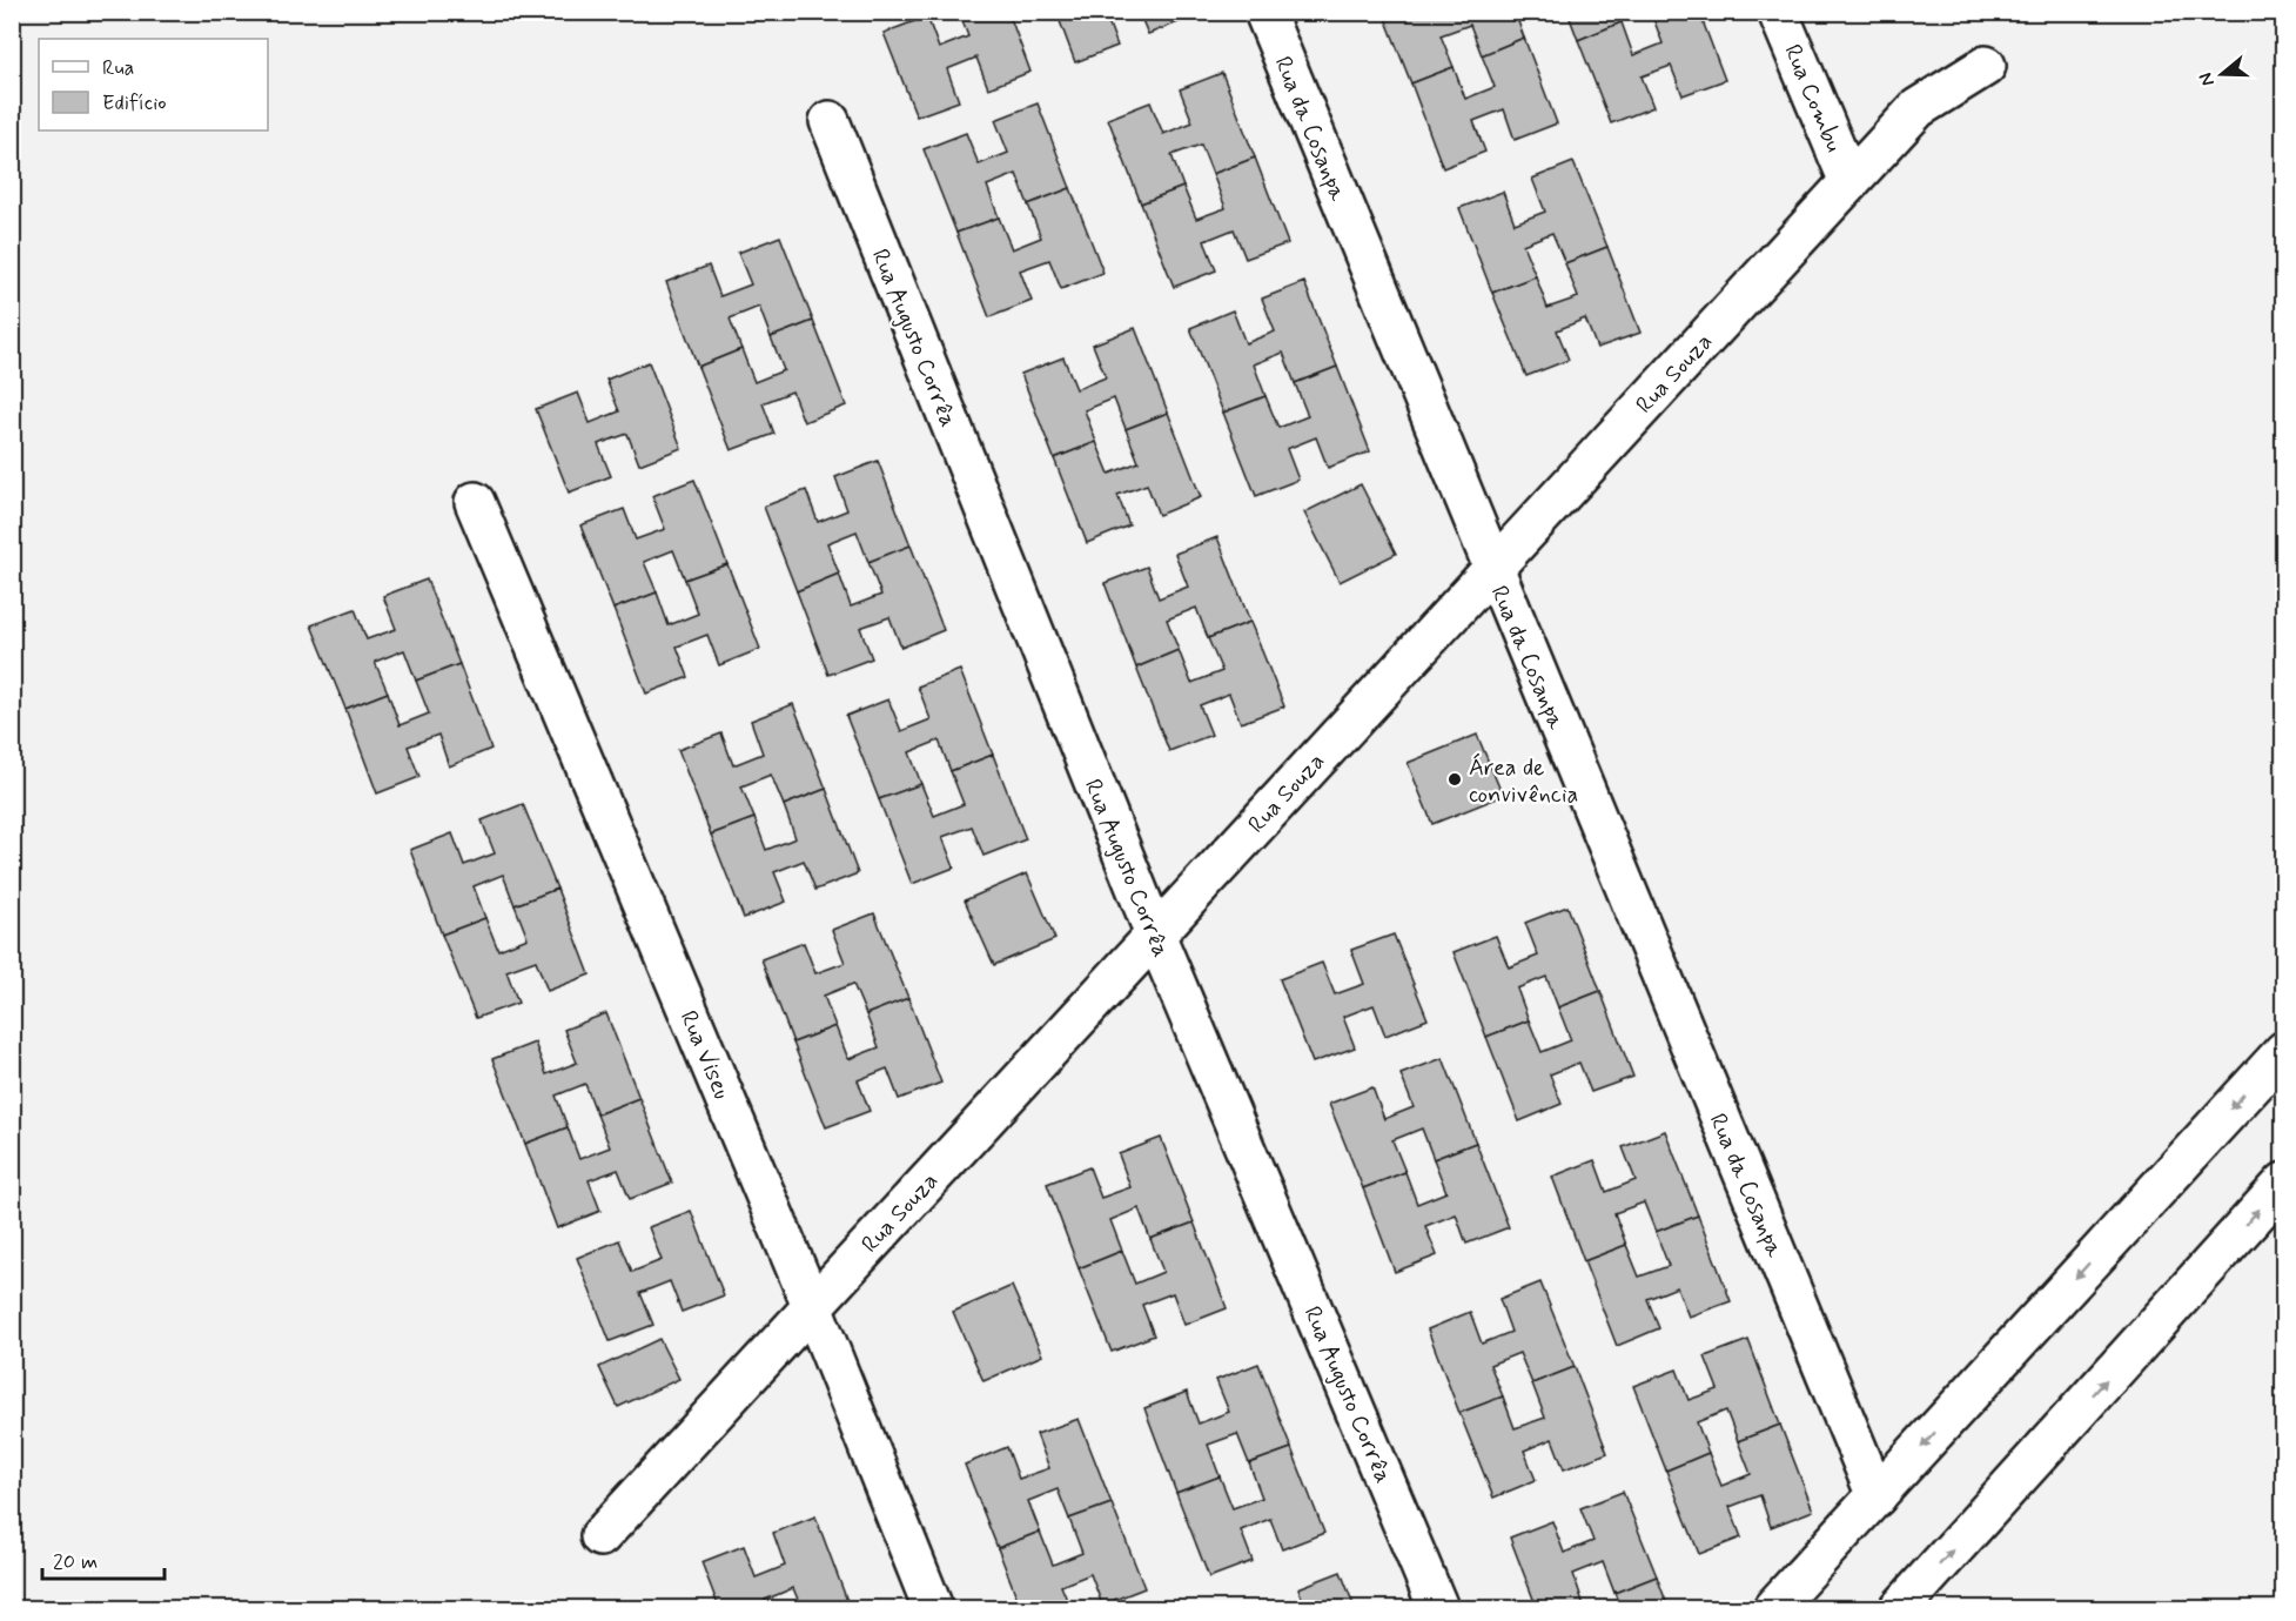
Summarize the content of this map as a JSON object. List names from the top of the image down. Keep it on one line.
{"streets":{"street":["Rua Combu","Rua da Cosanpa","Rua Augusto Corrêa","Rua Souza","Rua Viseu"]},"crossings":[["Rua Combu","Rua Souza"],["Rua da Cosanpa","Rua Souza"],["Rua Augusto Corrêa","Rua Souza"],["Rua Souza","Rua Viseu"]],"places":["Área de convivência"],"legend":["Rua","Edifício"],"scale_bar":"20 m","north":"left"}
